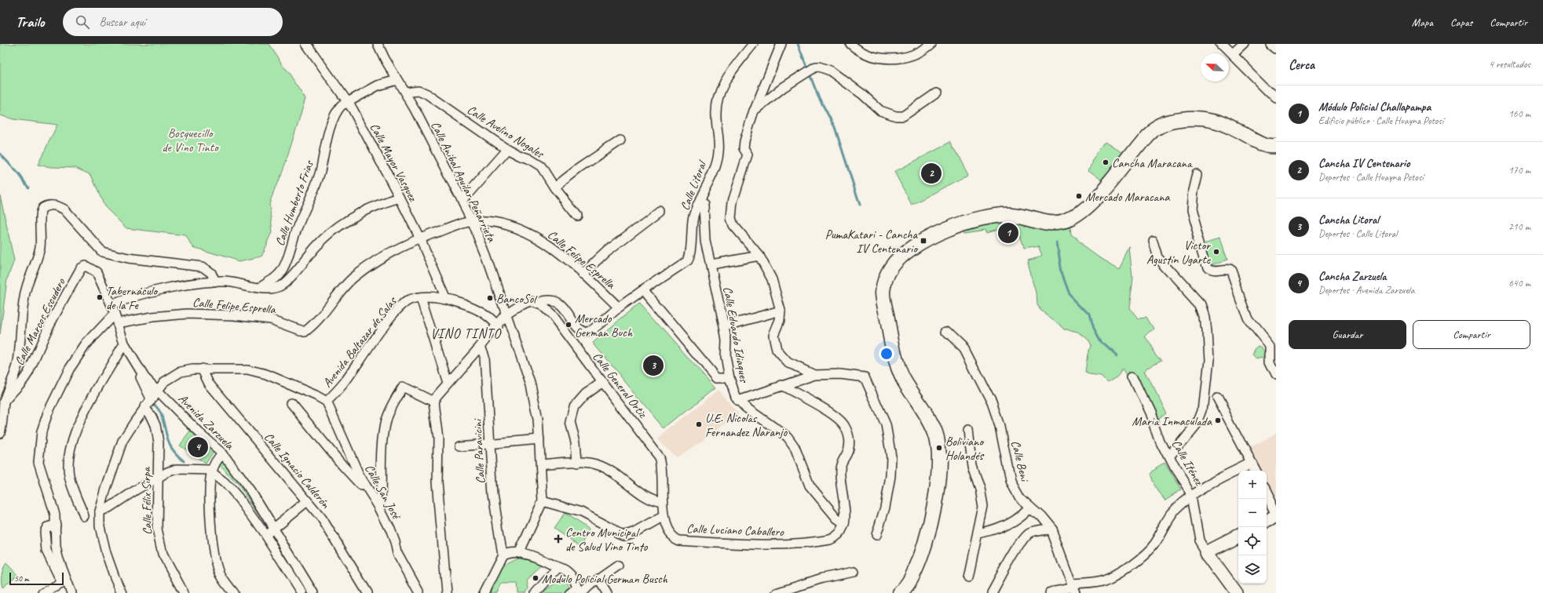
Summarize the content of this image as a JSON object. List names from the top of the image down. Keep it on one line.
{"streets":{"main road":["Calle Iténez"],"street":["Calle Avelino Nogales","Calle Mayor Vasquez","Calle Anibal Aguilar Peñarrieta","Calle Litoral","Calle Humberto Frias","Calle Felipe Esprella","Calle Marcos Escudero","Calle Eduardo Idiaques","Avenida Baltazar de Salas","Calle General Ortiz","Avenida Zarzuela","Calle Paravicini","Calle Beni","Calle Ignacio Calderón","Calle San José","Calle Félix Sirpa","Calle Luciano Caballero"]},"crossings":[["Calle Avelino Nogales","Calle Anibal Aguilar Peñarrieta"],["Calle Mayor Vasquez","Calle Humberto Frias"],["Calle Mayor Vasquez","Calle Felipe Esprella"],["Calle Mayor Vasquez","Avenida Baltazar de Salas"],["Calle Anibal Aguilar Peñarrieta","Calle Humberto Frias"],["Calle Anibal Aguilar Peñarrieta","Calle Felipe Esprella"],["Calle Litoral","Calle Felipe Esprella"],["Calle Litoral","Calle Eduardo Idiaques"],["Calle Litoral","Calle General Ortiz"],["Calle Eduardo Idiaques","Calle Luciano Caballero"],["Avenida Baltazar de Salas","Avenida Zarzuela"],["Avenida Baltazar de Salas","Calle Ignacio Calderón"],["Avenida Baltazar de Salas","Calle San José"],["Avenida Baltazar de Salas","Calle Félix Sirpa"],["Calle General Ortiz","Calle Luciano Caballero"]],"districts":["VINO TINTO"],"parks":["Bosquecillo de Vino Tinto"],"places":{"other":["Cancha Maracana","Mercado Maracana","Victor Agustín Ugarte","Tabernáculo de la Fe","BancoSol","Mercado German Buch","Maria Inmaculada","U.E. Nicolas Fernandez Naranjo","Boliviano Holandés","Modulo Policial German Busch"],"transit":["PumaKatari - Cancha IV Centenario"],"health":["Centro Municipal de Salud Vino Tinto"]},"scale_bar":"50 m","north":"top left","page":{"header":"Trailo","search":"Buscar aquí","nav":["Mapa","Capas","Compartir"],"heading":["Cerca","4 resultados"],"list":[{"mark":"1","name":"Módulo Policial Challapampa","note":"Edificio público · Calle Huayna Potosí","value":"160 m"},{"mark":"2","name":"Cancha IV Centenario","note":"Deportes · Calle Huayna Potosí","value":"170 m"},{"mark":"3","name":"Cancha Litoral","note":"Deportes · Calle Litoral","value":"210 m"},{"mark":"4","name":"Cancha Zarzuela","note":"Deportes · Avenida Zarzuela","value":"640 m"}],"pins":["2","1","3","4"],"buttons":["Guardar","Compartir"],"map_buttons":["+","−"],"scale":"50 m"}}
